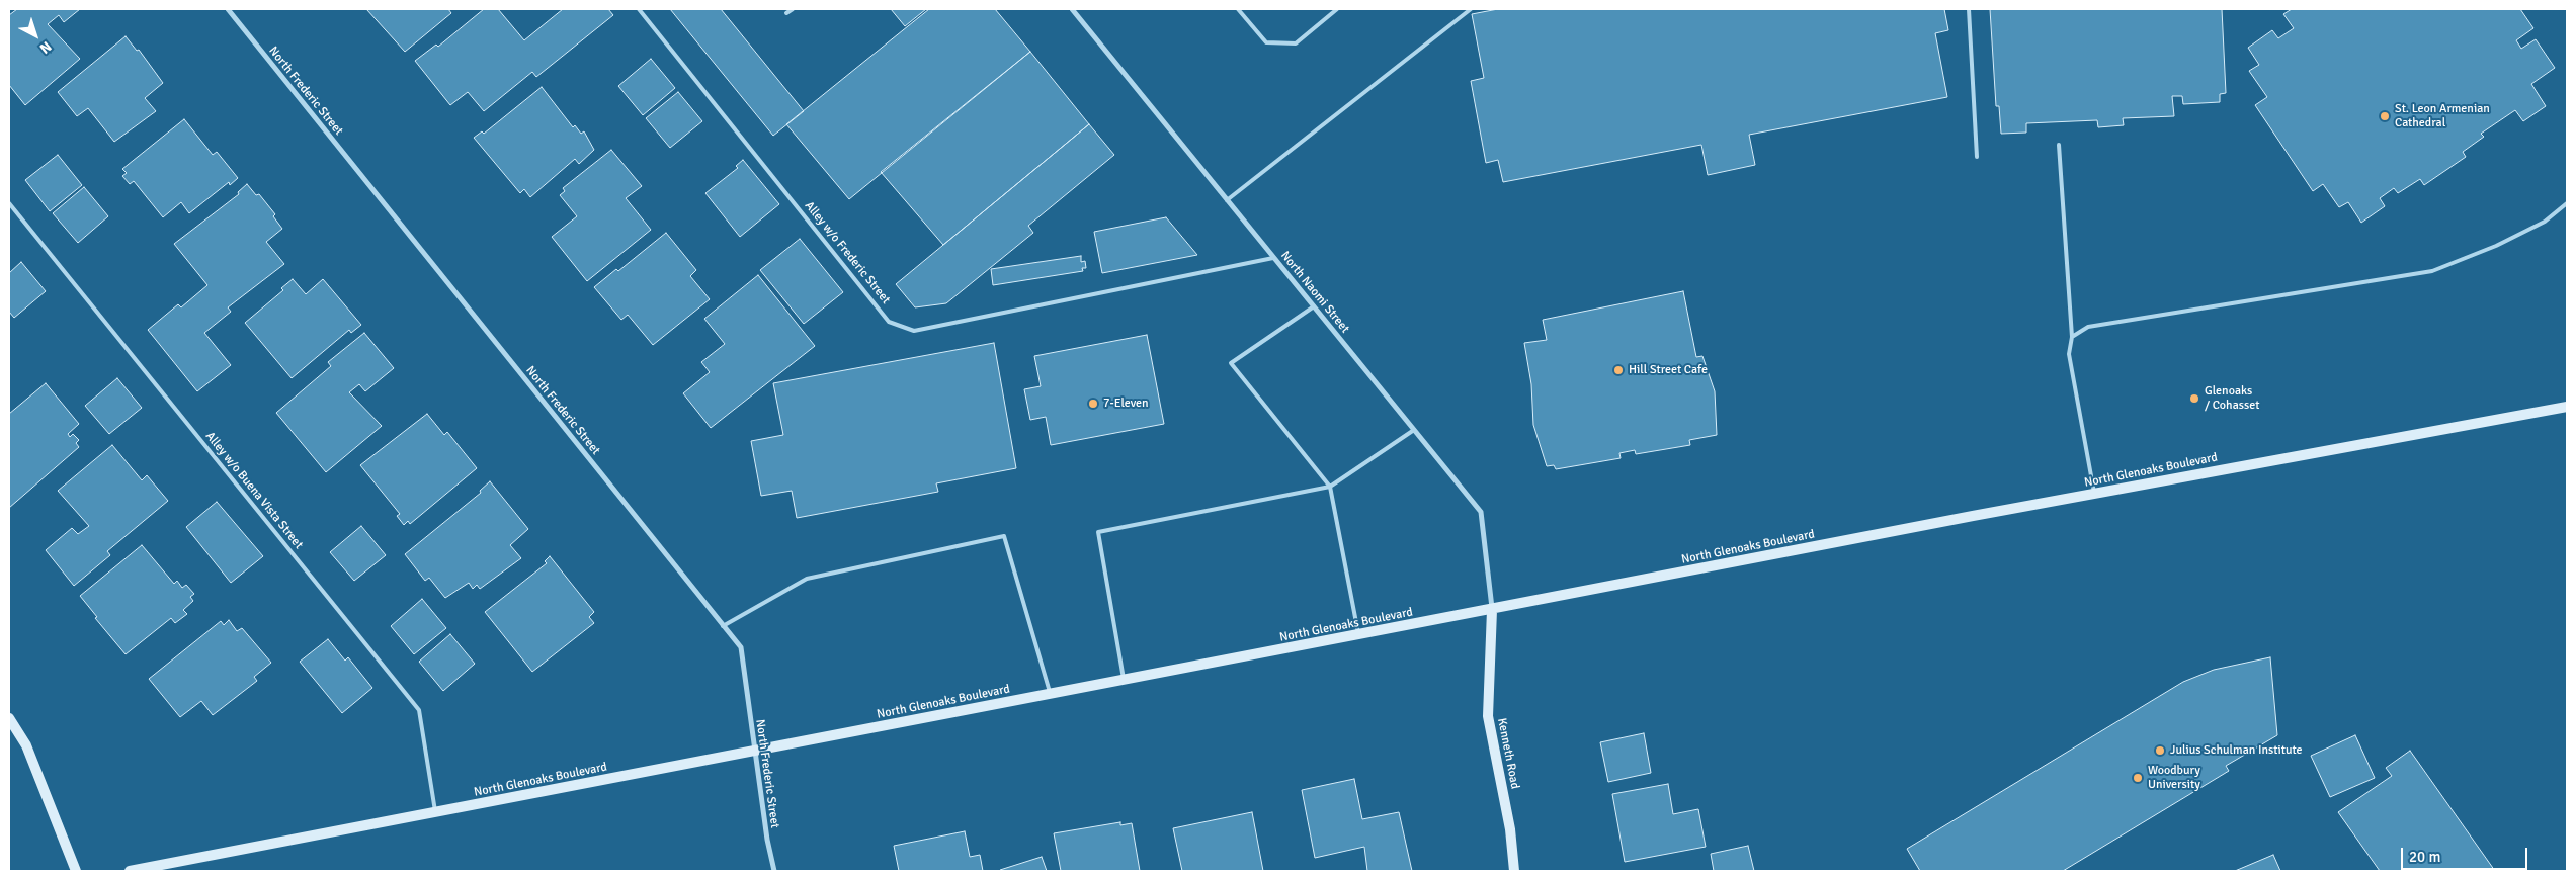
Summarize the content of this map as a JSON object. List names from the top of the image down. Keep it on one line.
{"streets":{"main road":["North Glenoaks Boulevard","Kenneth Road"],"street":["North Frederic Street","North Naomi Street"],"lane":["Alley w/o Frederic Street","Alley w/o Buena Vista Street"]},"crossings":[["North Frederic Street","North Glenoaks Boulevard"],["Alley w/o Frederic Street","North Naomi Street"],["North Naomi Street","North Glenoaks Boulevard"],["North Naomi Street","Kenneth Road"],["North Glenoaks Boulevard","Alley w/o Buena Vista Street"],["North Glenoaks Boulevard","Kenneth Road"]],"places":["St. Leon Armenian Cathedral","Hill Street Cafe","Glenoaks / Cohasset","7-Eleven","Julius Schulman Institute","Woodbury University"],"scale_bar":"20 m","north":"bottom right"}
